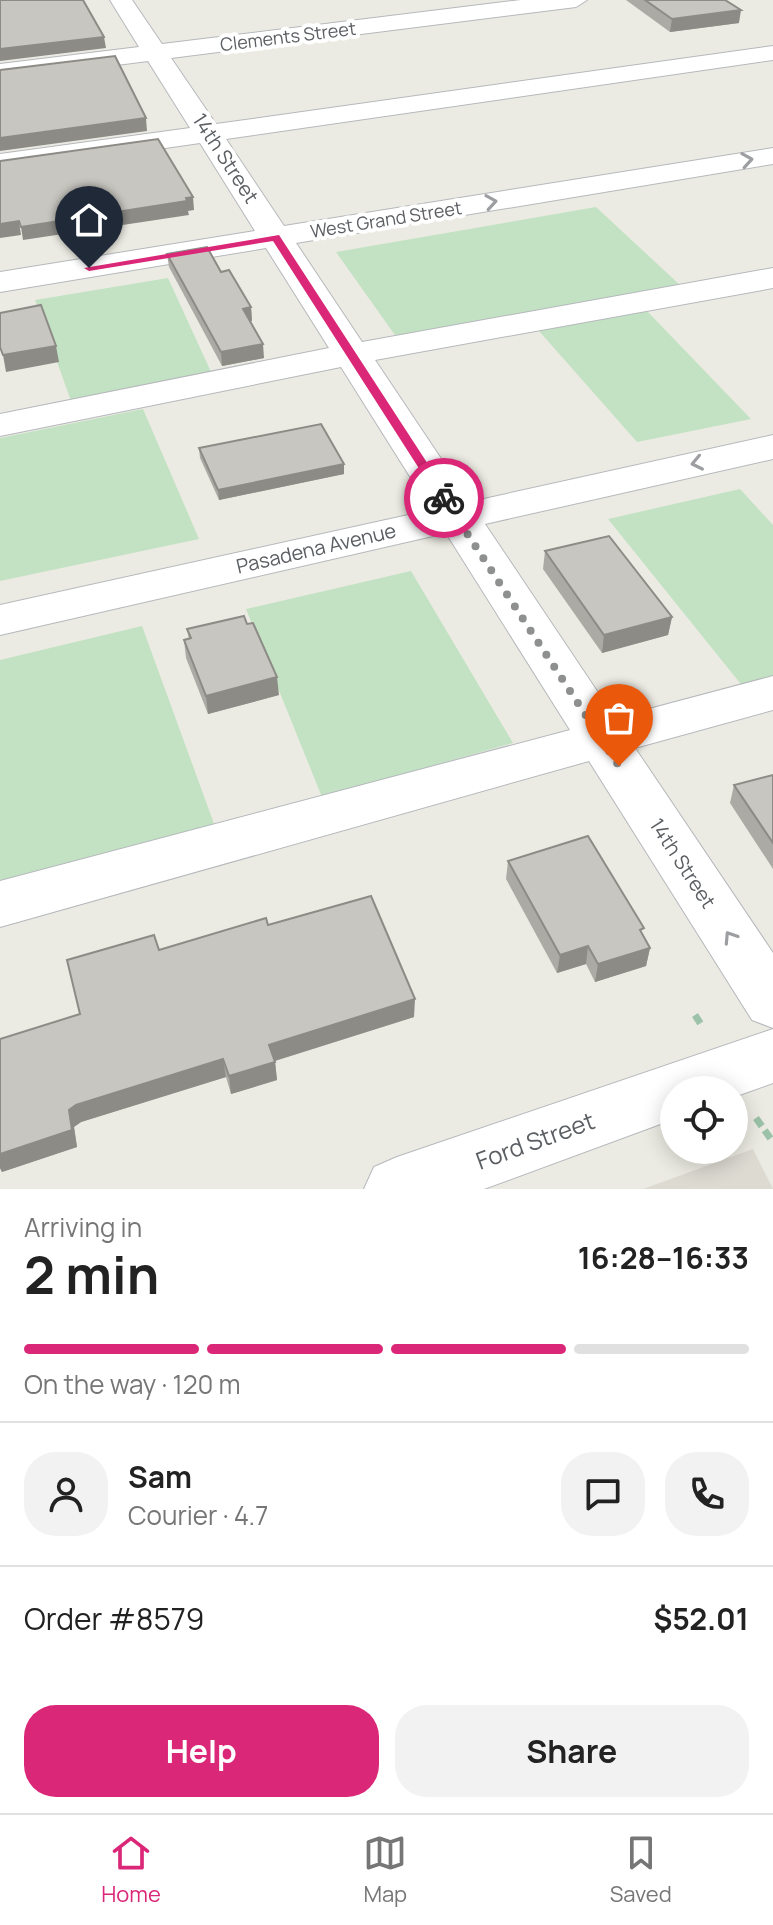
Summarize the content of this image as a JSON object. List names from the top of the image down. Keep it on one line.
{"streets":{"street":["Clements Street","14th Street","West Grand Street","Pasadena Avenue","Ford Street"]},"crossings":[["Clements Street","14th Street"],["14th Street","West Grand Street"],["14th Street","Pasadena Avenue"]],"page":{"heading":["2 min","Arriving in","16:28–16:33"],"panel":["Sam","Courier · 4.7","Order #8579","$52.01"],"bar":"On the way · 120 m","buttons":["Help","Share"],"tabs":["Home","Map","Saved"]}}
